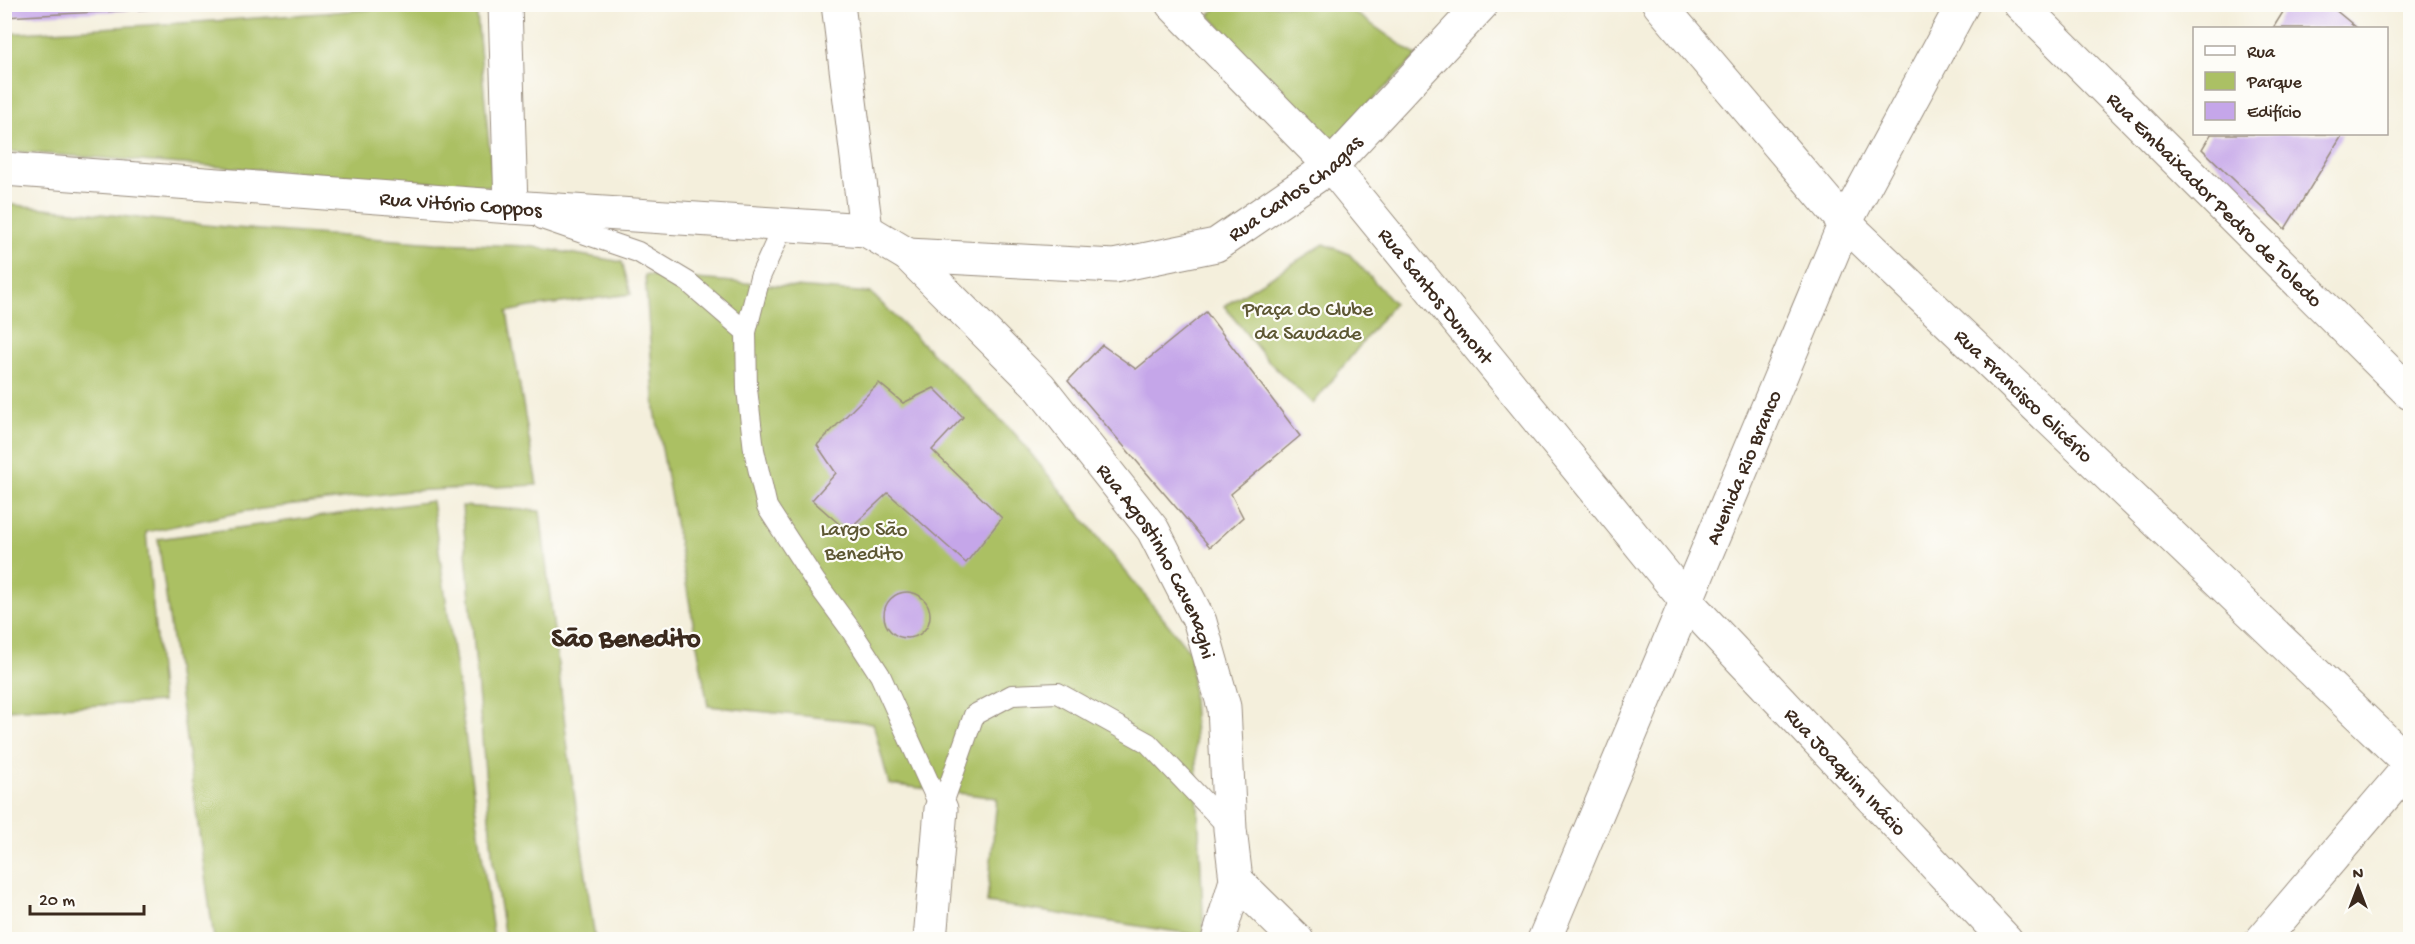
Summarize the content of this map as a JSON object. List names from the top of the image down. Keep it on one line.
{"streets":{"street":["Rua Carlos Chagas","Rua Embaixador Pedro de Toledo","Rua Vitório Coppos","Rua Santos Dumont","Rua Francisco Glicério","Avenida Rio Branco","Rua Agostinho Cavenaghi","Rua Joaquim Inácio"]},"crossings":[["Rua Carlos Chagas","Rua Vitório Coppos"],["Rua Carlos Chagas","Rua Santos Dumont"],["Rua Carlos Chagas","Rua Agostinho Cavenaghi"],["Rua Vitório Coppos","Rua Agostinho Cavenaghi"],["Rua Santos Dumont","Avenida Rio Branco"],["Rua Santos Dumont","Rua Joaquim Inácio"],["Rua Francisco Glicério","Avenida Rio Branco"],["Avenida Rio Branco","Rua Joaquim Inácio"]],"districts":["São Benedito"],"parks":["Praça do Clube da Saudade","Largo São Benedito"],"legend":["Rua","Parque","Edifício"],"scale_bar":"20 m","north":"top"}
